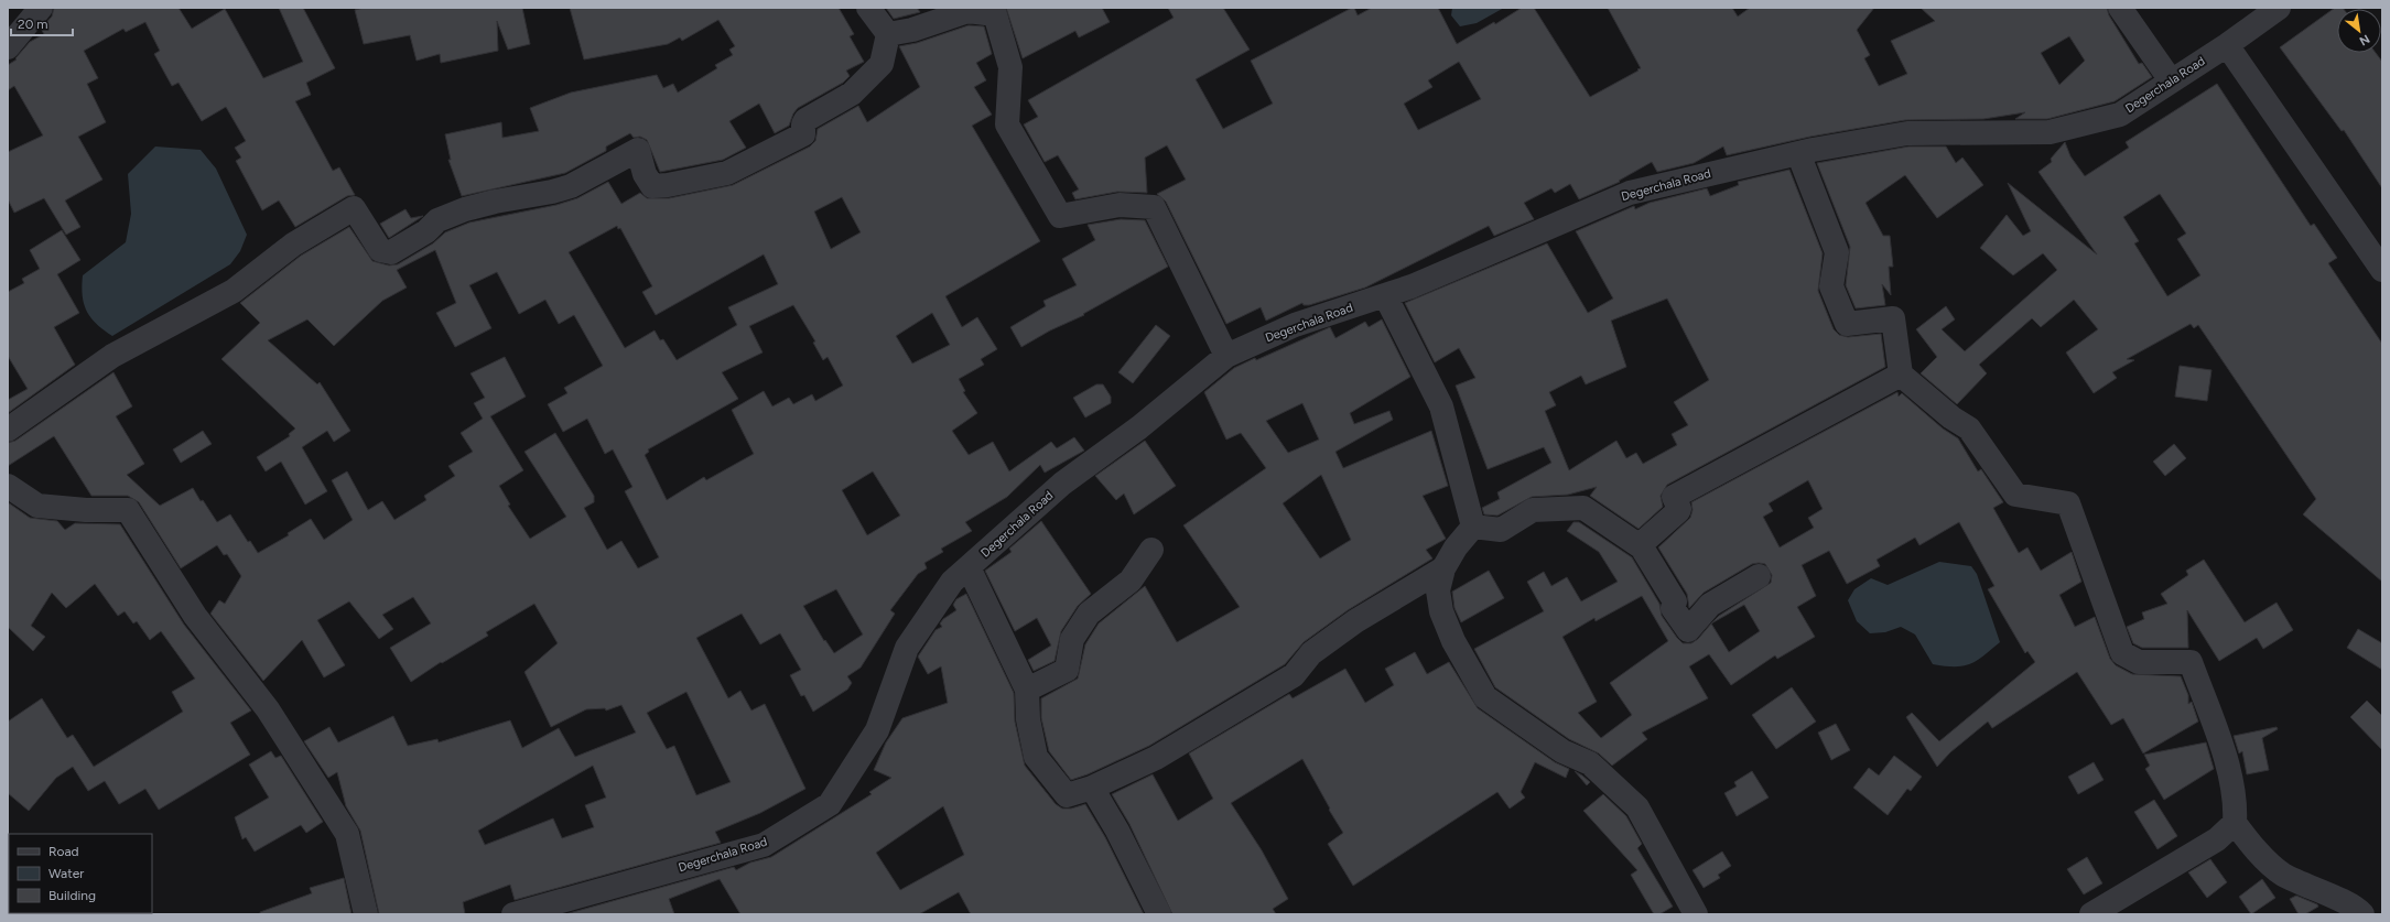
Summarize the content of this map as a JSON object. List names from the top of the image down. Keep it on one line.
{"streets":{"street":["Degerchala Road"]},"legend":["Road","Water","Building"],"scale_bar":"20 m","north":"bottom right"}
